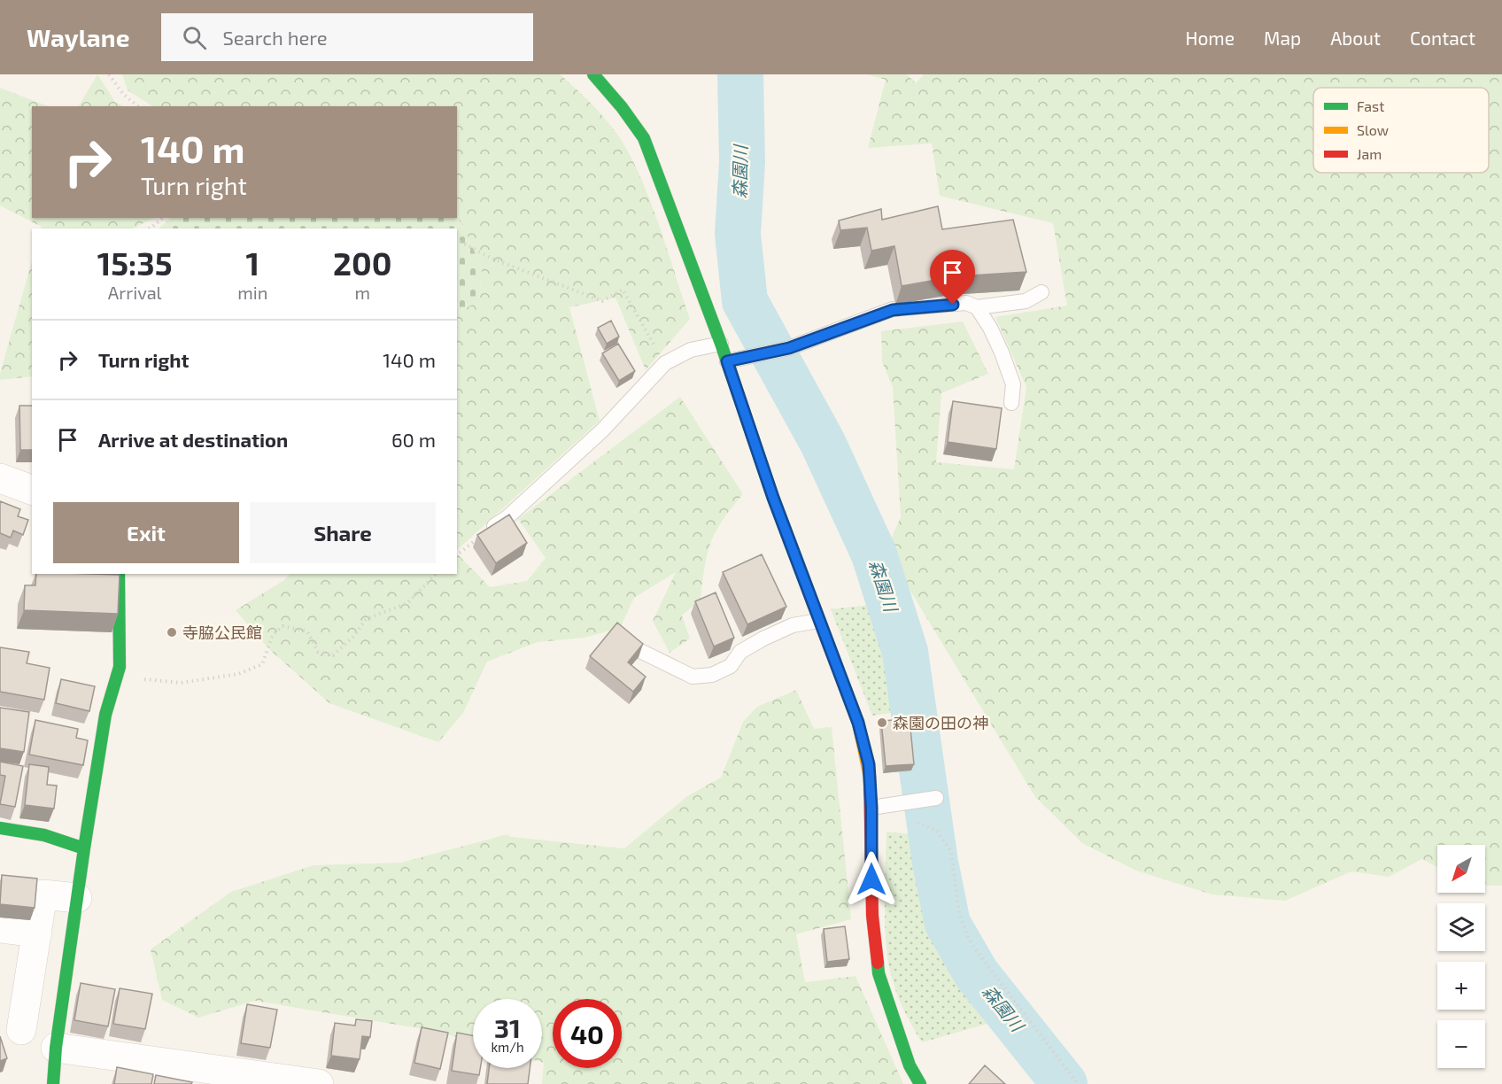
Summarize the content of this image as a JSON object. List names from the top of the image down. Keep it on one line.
{"water":["森園川"],"places":["寺脇公民館","森園の田の神"],"legend":["Fast","Slow","Jam"],"north":"bottom left","page":{"header":"Waylane","search":"Search here","nav":["Home","Map","About","Contact"],"turn":["140 m","Turn right"],"eta":["15:35","Arrival","1","min","200","m"],"list":[{"name":"Turn right","value":"140 m"},{"name":"Arrive at destination","value":"60 m"}],"buttons":["Exit","Share"],"map_buttons":["+","−"],"speed":"31 km/h","limit":"40"}}
